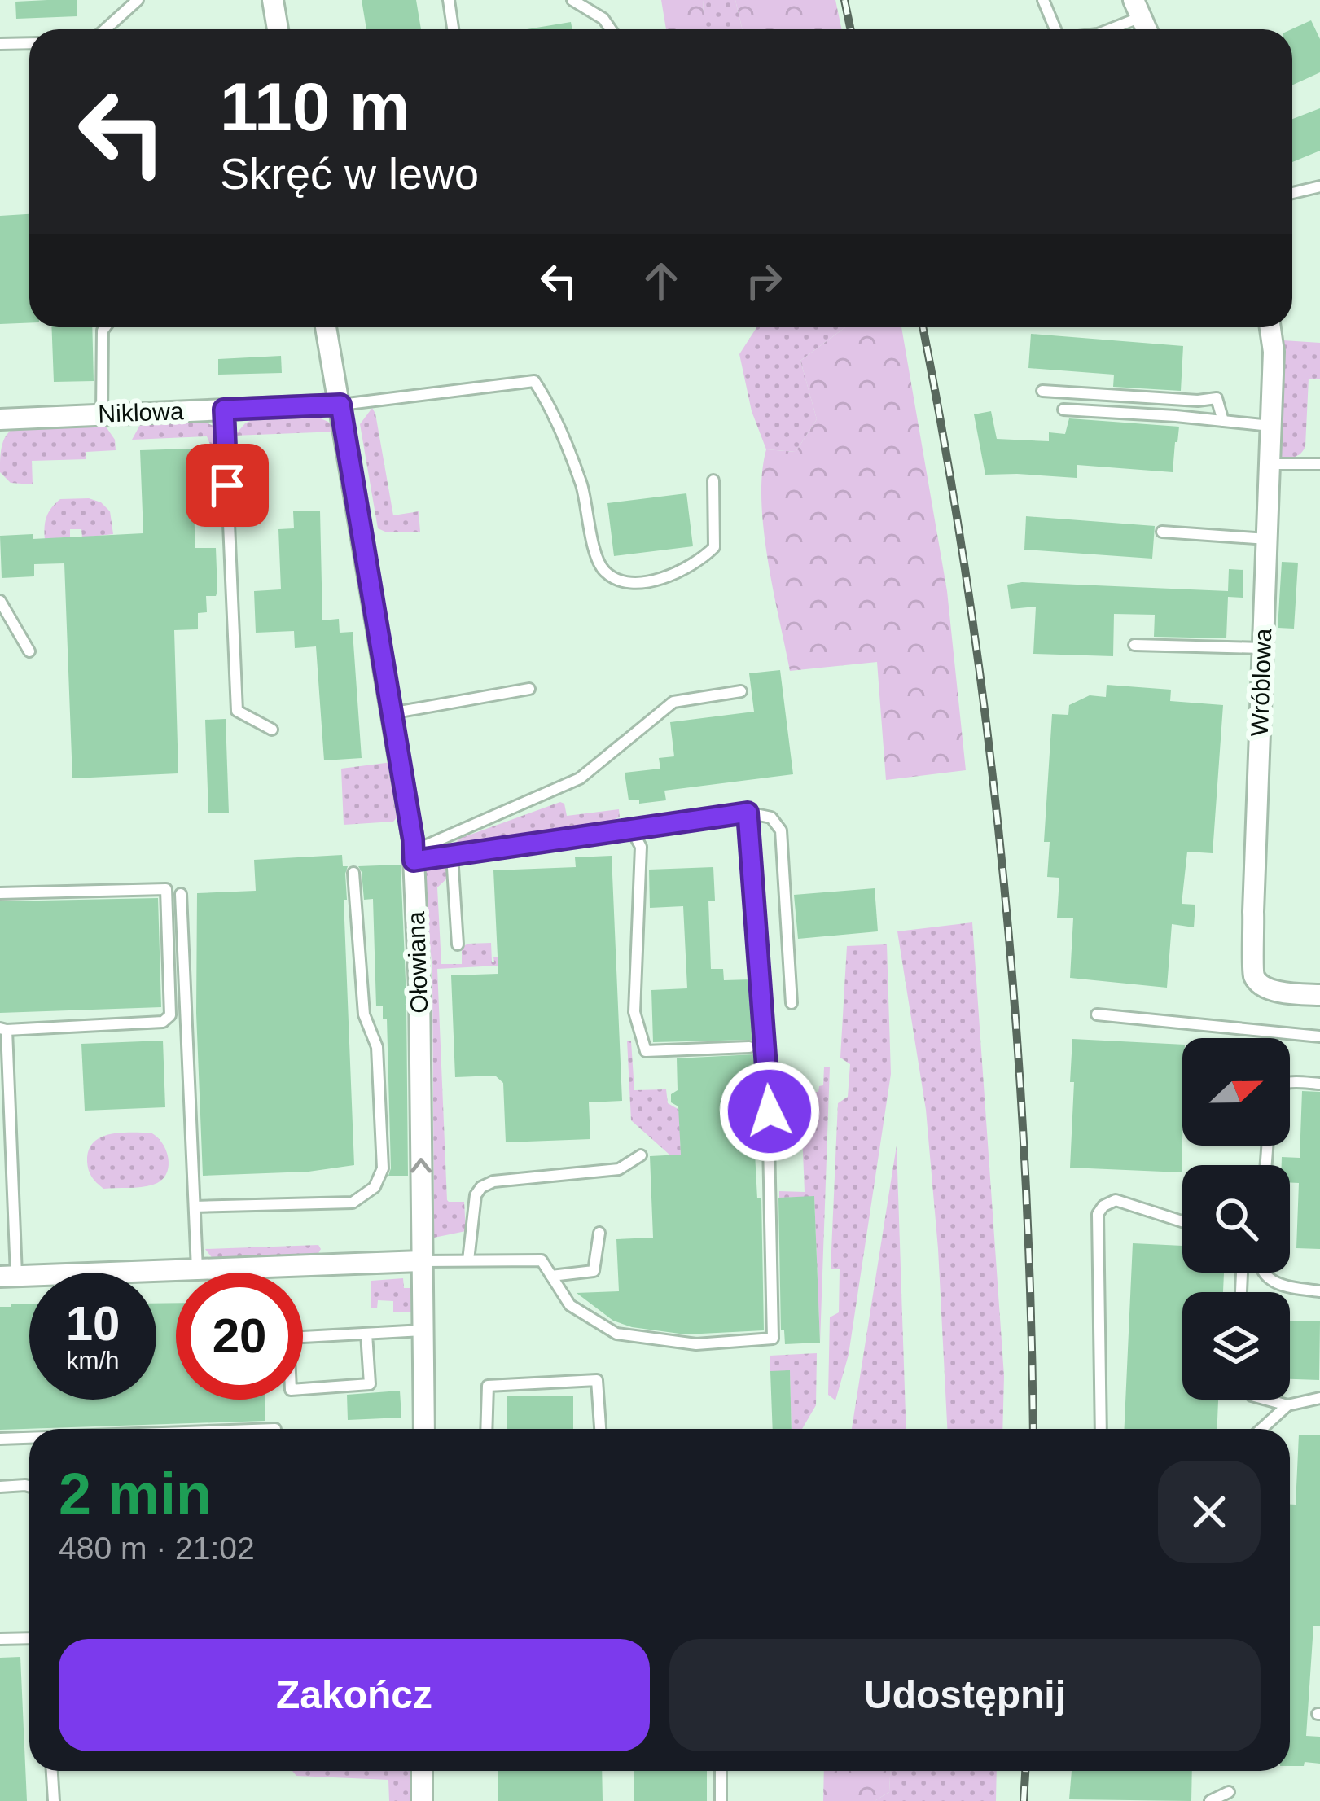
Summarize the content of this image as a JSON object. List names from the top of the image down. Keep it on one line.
{"streets":{"street":["Niklowa","Wróblowa","Ołowiana"]},"crossings":[["Niklowa","Ołowiana"]],"one_way":["Ołowiana"],"north":"right","page":{"turn":["110 m","Skręć w lewo"],"speed":"10 km/h","limit":"20","heading":["2 min","480 m · 21:02"],"buttons":["Zakończ","Udostępnij"]}}
